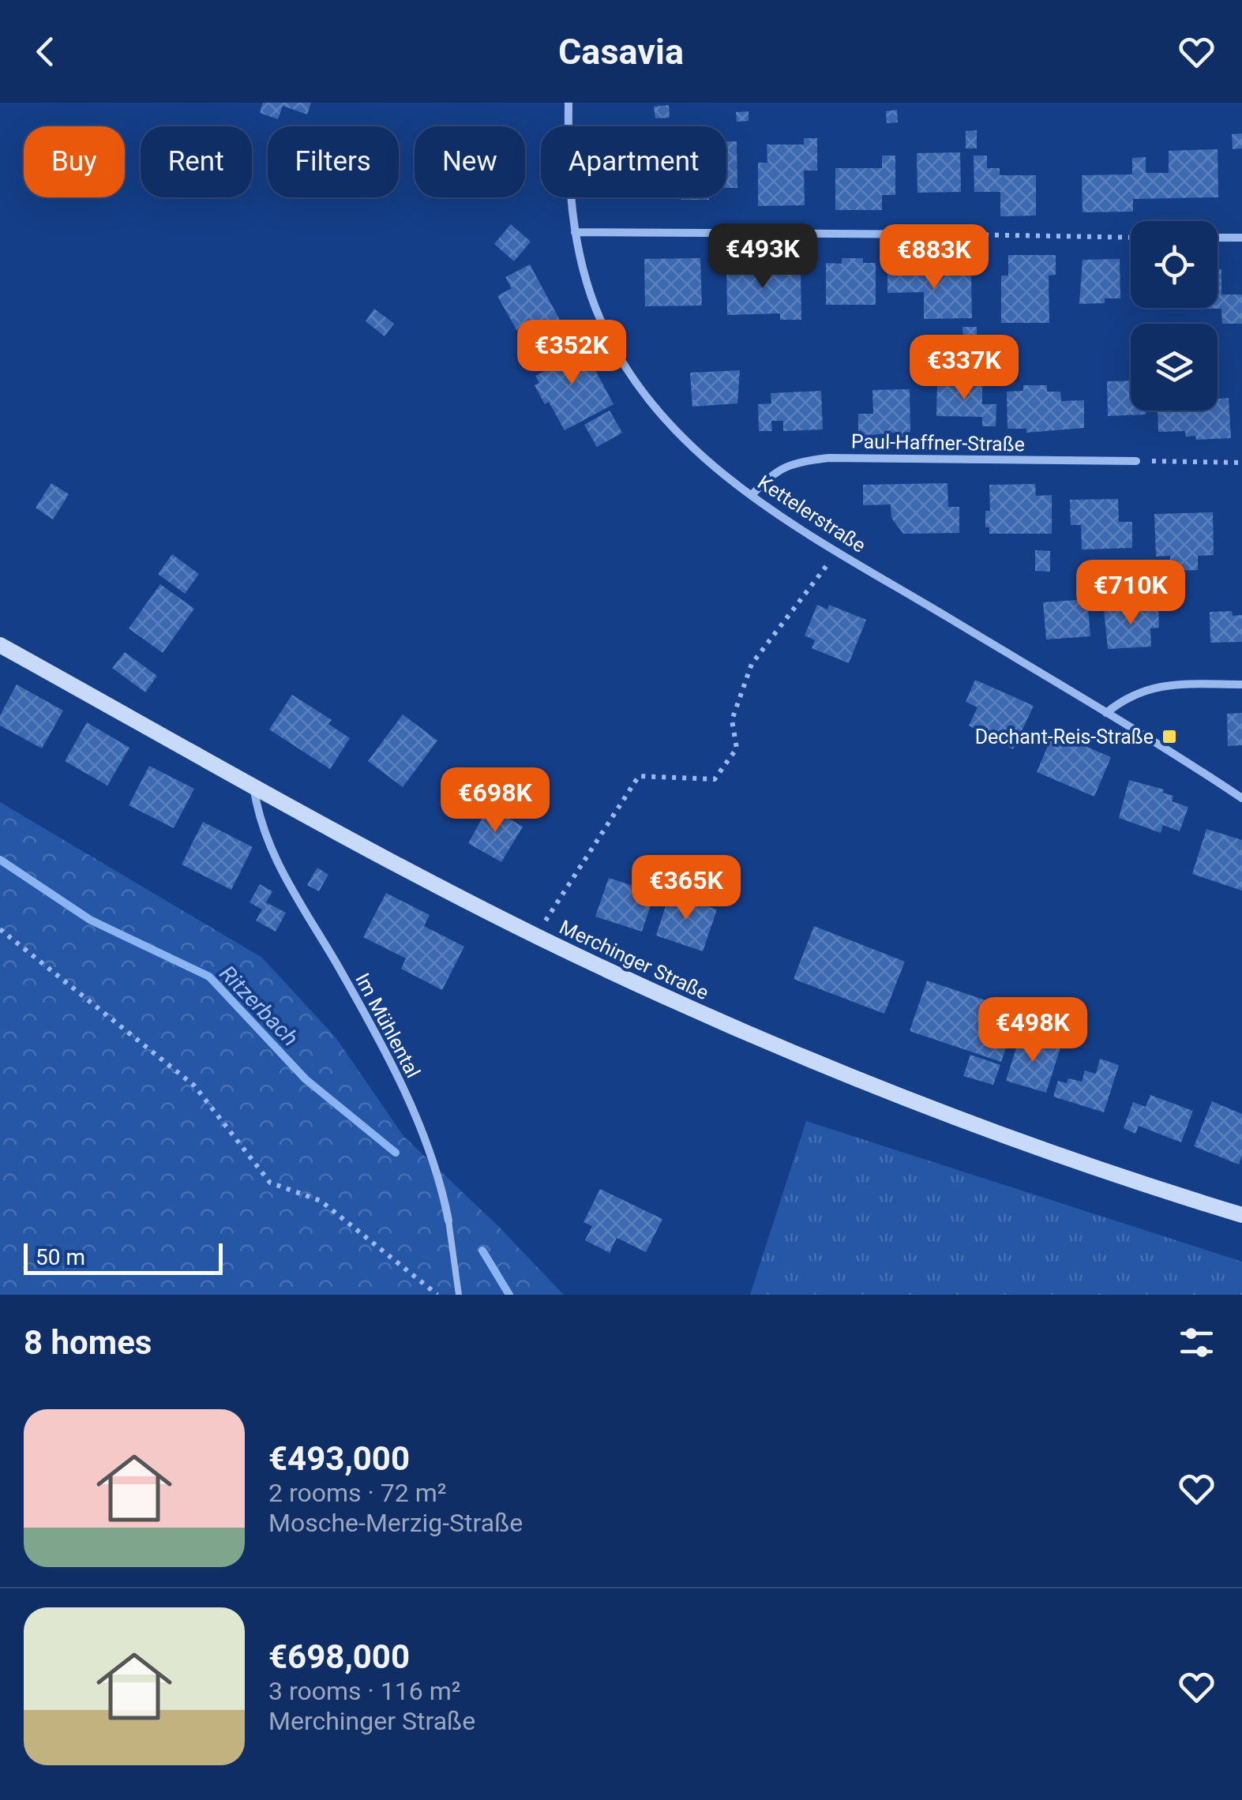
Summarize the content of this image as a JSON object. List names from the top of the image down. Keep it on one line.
{"streets":{"street":["Paul-Haffner-Straße","Kettelerstraße","Merchinger Straße","Im Mühlental"]},"crossings":[["Paul-Haffner-Straße","Kettelerstraße"],["Merchinger Straße","Im Mühlental"]],"water":["Ritzerbach"],"places":{"transit":["Dechant-Reis-Straße"]},"scale_bar":"50 m","page":{"header":"Casavia","chip":["Buy","Rent","Filters","New","Apartment"],"price":["€493K","€883K","€352K","€337K","€710K","€698K","€365K","€498K"],"scale":"50 m","heading":"8 homes","list":[{"name":"€493,000","note":"2 rooms · 72 m² · Mosche-Merzig-Straße"},{"name":"€698,000","note":"3 rooms · 116 m² · Merchinger Straße"}]}}
